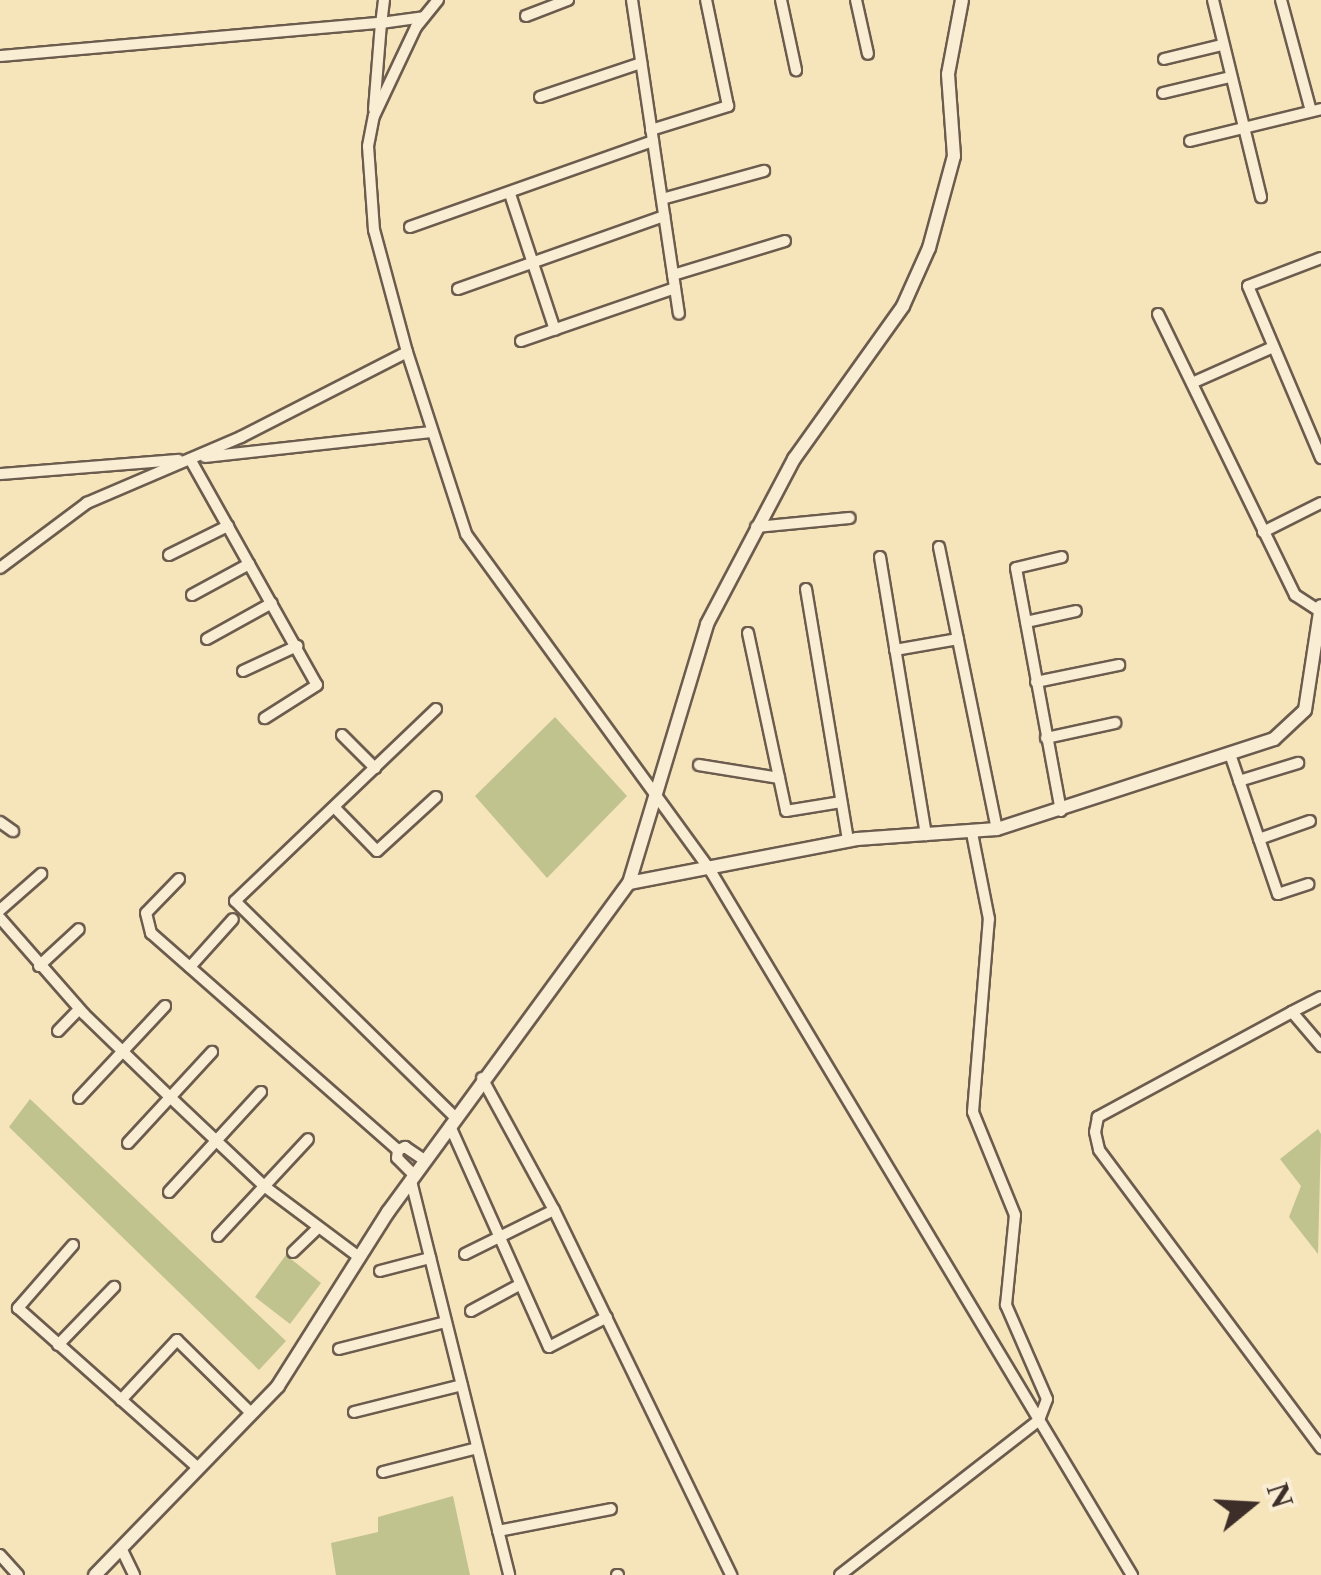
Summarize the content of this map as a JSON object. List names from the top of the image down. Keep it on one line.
{"north":"right"}
